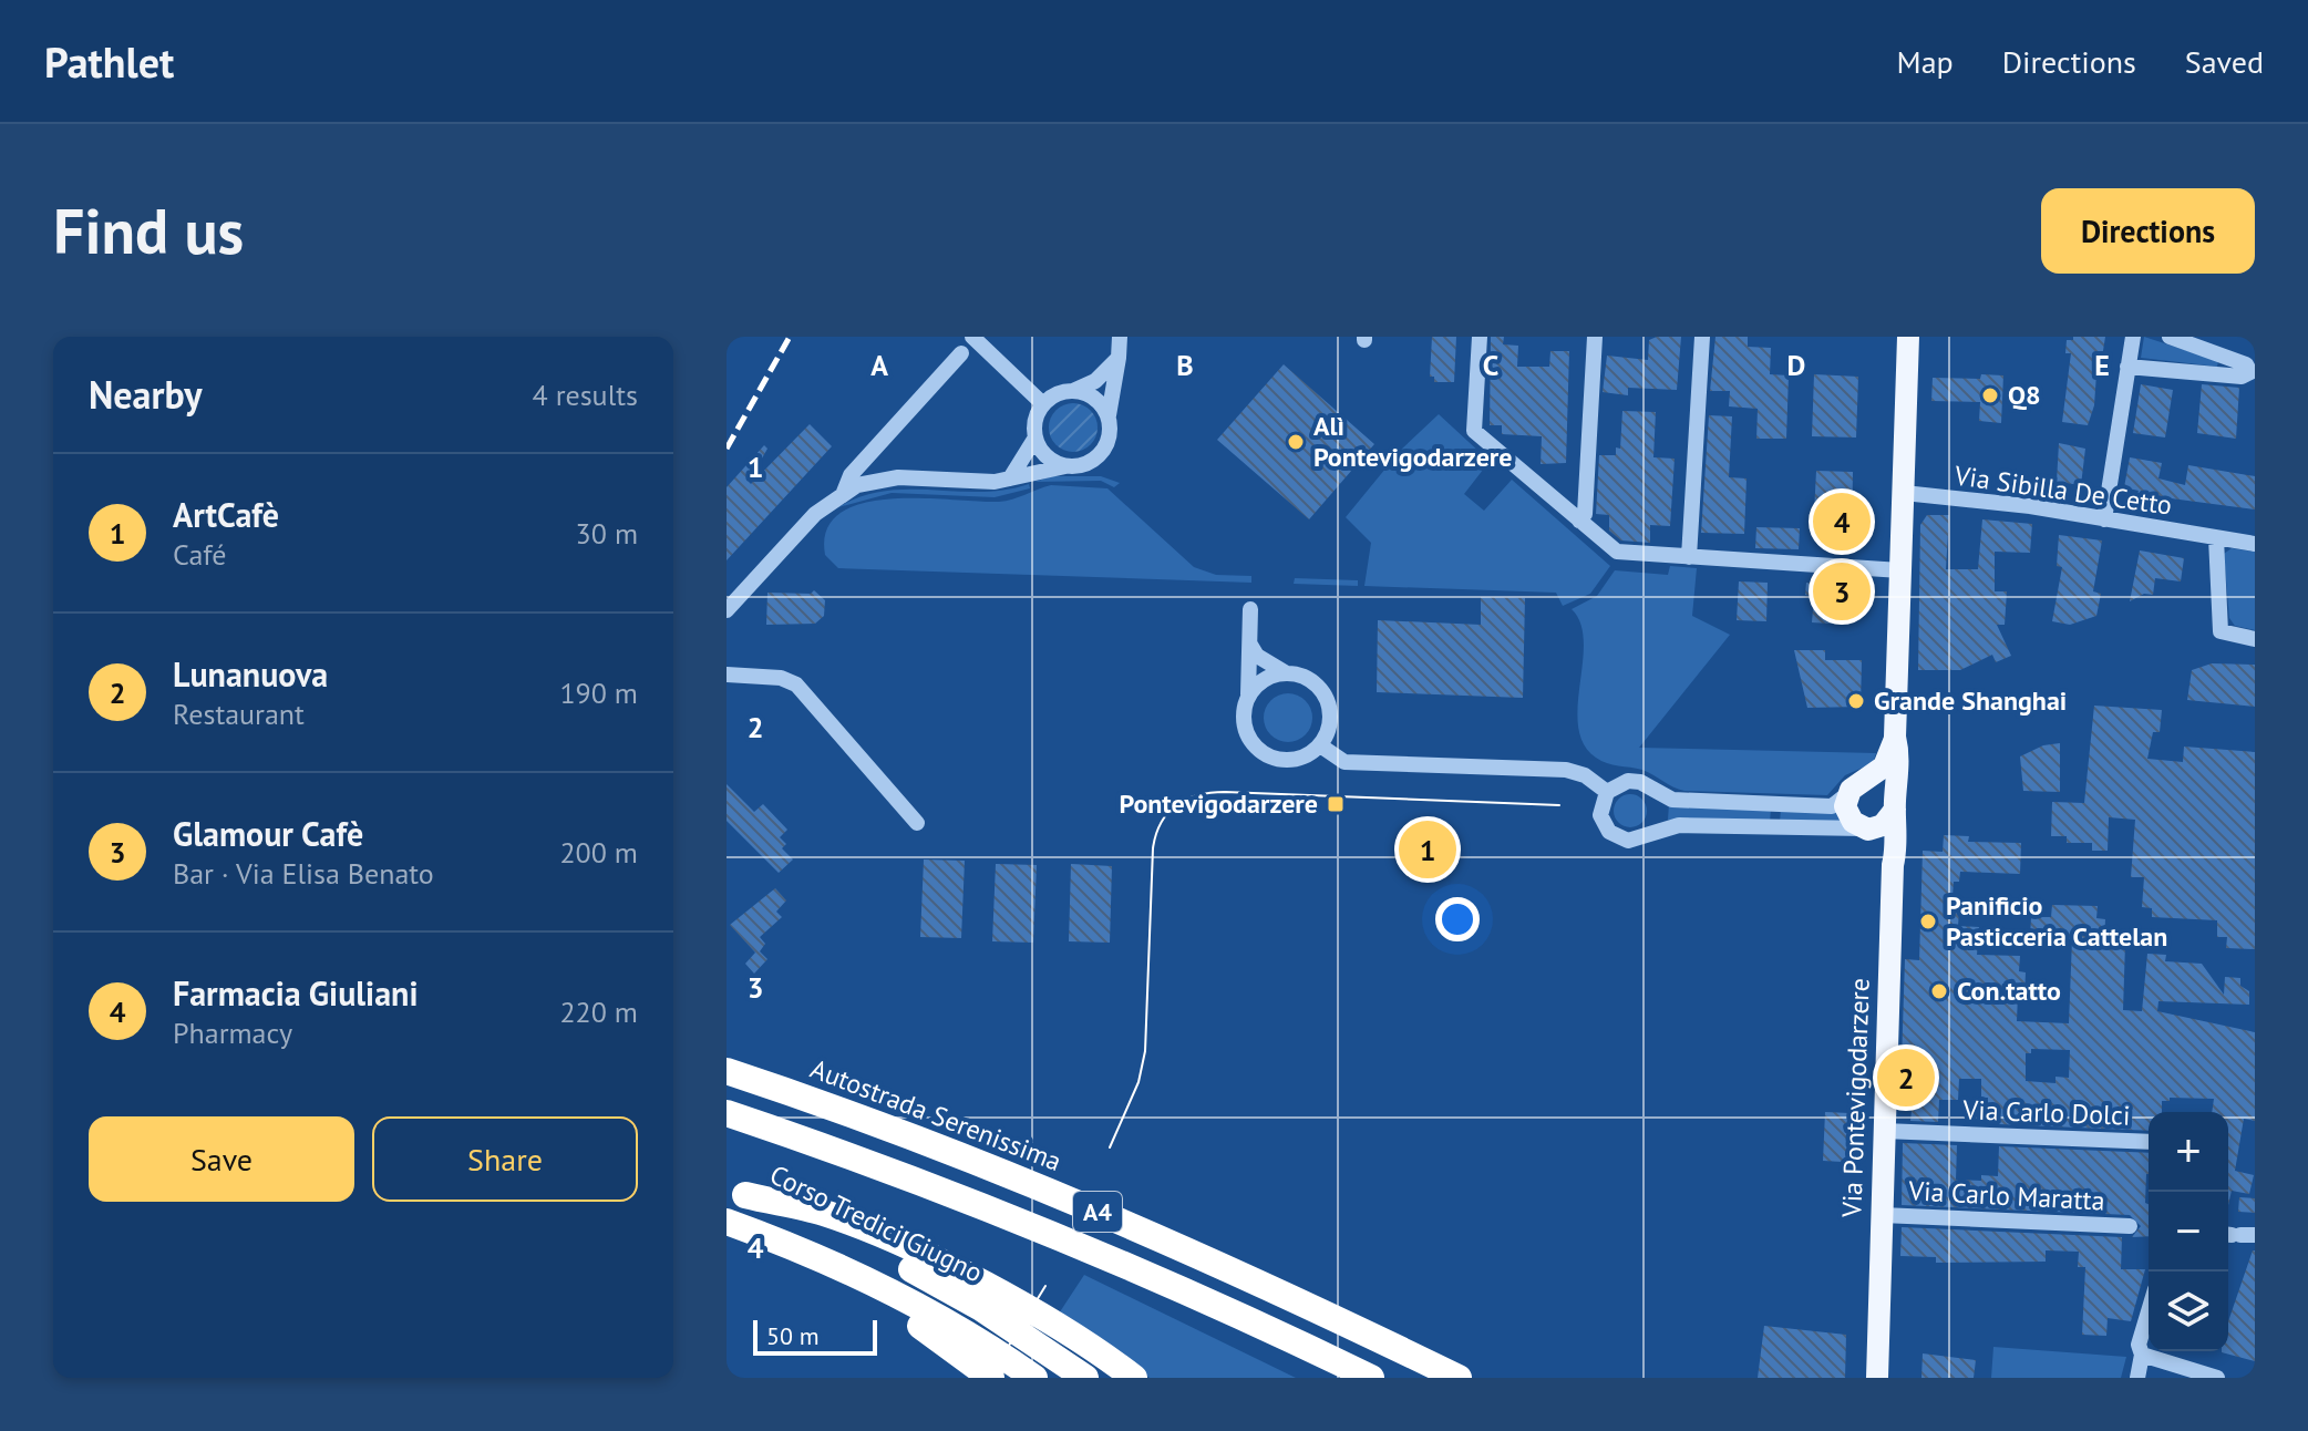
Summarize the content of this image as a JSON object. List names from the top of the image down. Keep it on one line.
{"streets":{"highway":["Autostrada Serenissima","A4","Corso Tredici Giugno"],"main road":["Via Pontevigodarzere"],"street":["Via Sibilla De Cetto","Via Carlo Dolci","Via Carlo Maratta"]},"crossings":[["Via Sibilla De Cetto","Via Pontevigodarzere"],["Via Pontevigodarzere","Via Carlo Dolci"],["Via Pontevigodarzere","Via Carlo Maratta"]],"places":{"other":["Q8","Alì Pontevigodarzere","Grande Shanghai","Panificio Pasticceria Cattelan","Con.tatto"],"transit":["Pontevigodarzere"]},"scale_bar":"50 m","page":{"header":"Pathlet","nav":["Map","Directions","Saved"],"buttons":["Directions",["Save","Share"]],"title":"Find us","heading":["Nearby","4 results"],"list":[{"mark":"1","name":"ArtCafè","note":"Café","value":"30 m"},{"mark":"2","name":"Lunanuova","note":"Restaurant","value":"190 m"},{"mark":"3","name":"Glamour Cafè","note":"Bar · Via Elisa Benato","value":"200 m"},{"mark":"4","name":"Farmacia Giuliani","note":"Pharmacy","value":"220 m"}],"pins":["4","3","1","2"],"map_buttons":["+","−"],"scale":"50 m"},"grid":{"columns":["A","B","C","D","E"],"rows":["1","2","3","4"]}}
